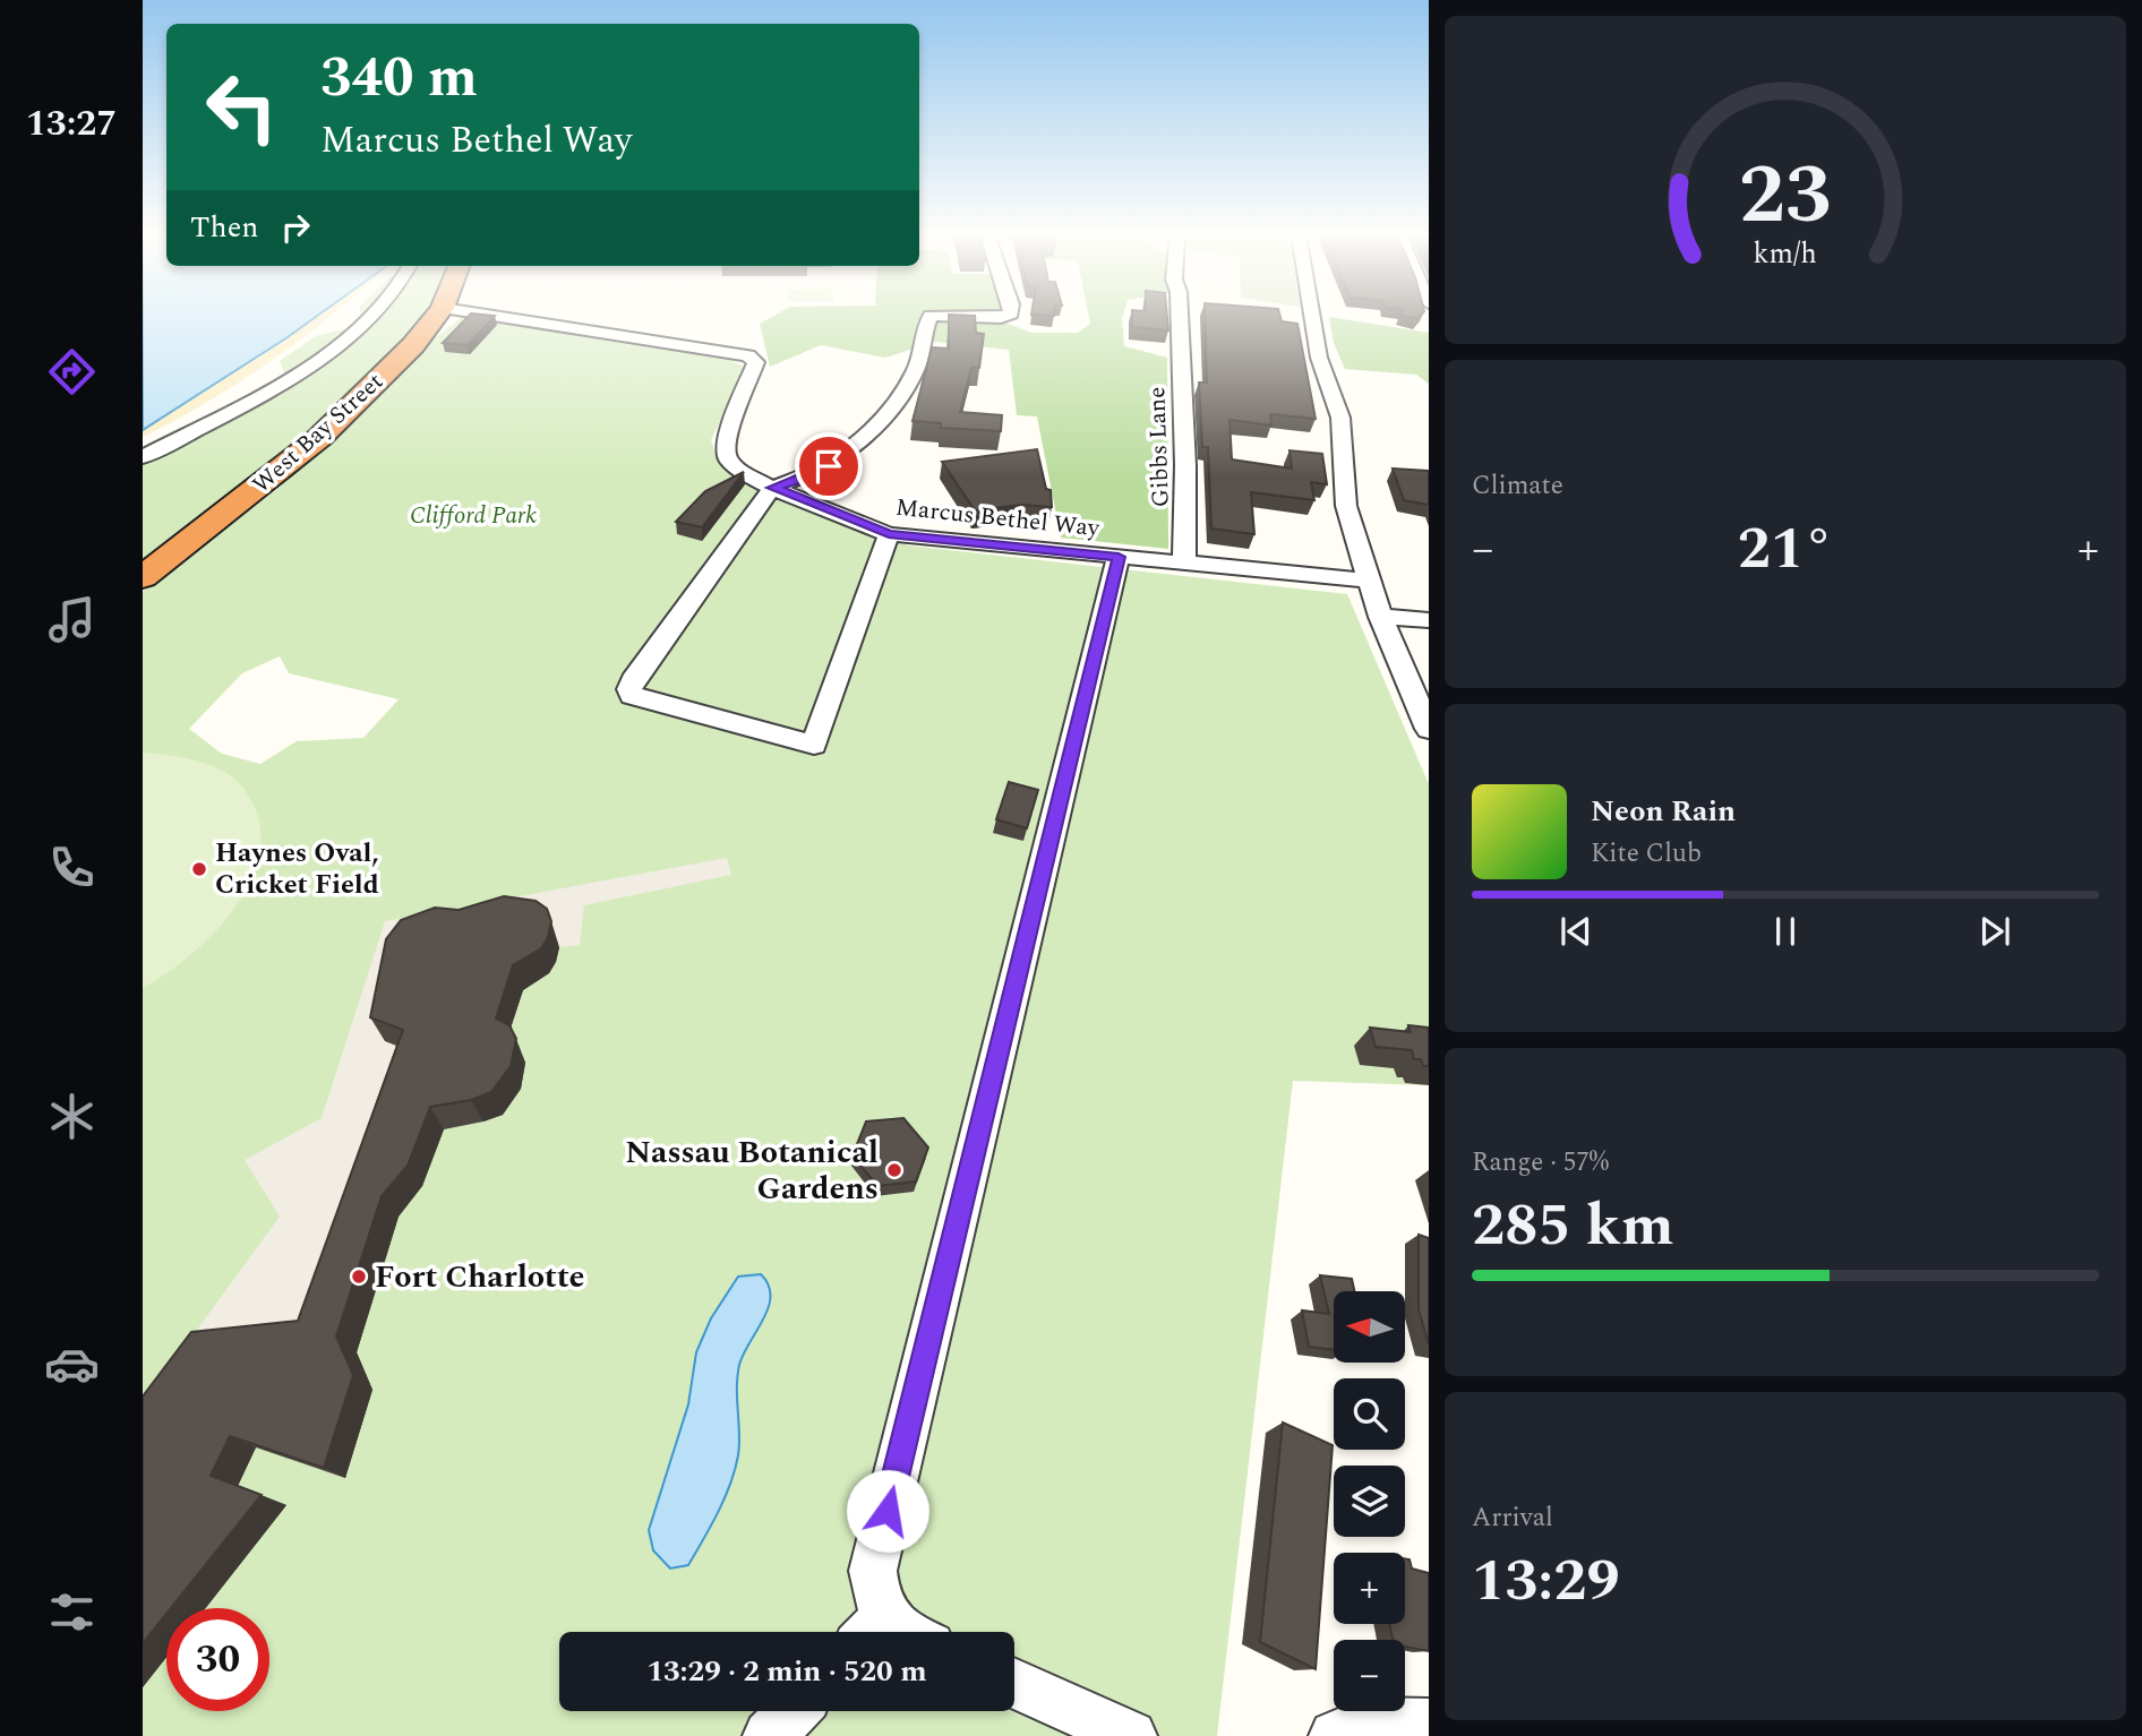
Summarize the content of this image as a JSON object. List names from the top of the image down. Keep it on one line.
{"streets":{"highway":["West Bay Street"],"street":["Gibbs Lane","Marcus Bethel Way"]},"crossings":[["Gibbs Lane","Marcus Bethel Way"]],"parks":["Clifford Park"],"places":["Haynes Oval, Cricket Field","Nassau Botanical Gardens","Fort Charlotte"],"north":"left","page":{"tabs":"13:27","turn":["340 m","Marcus Bethel Way"],"then":"Then","tile":["Climate",["Range · 57%","285 km"],["Arrival","13:29"]],"heat":["−","21°","+"],"song":["Neon Rain","Kite Club"],"map_buttons":["+","−"],"limit":"30","trip":"13:29 · 2 min · 520 m","gauge":["23","km/h"]}}
